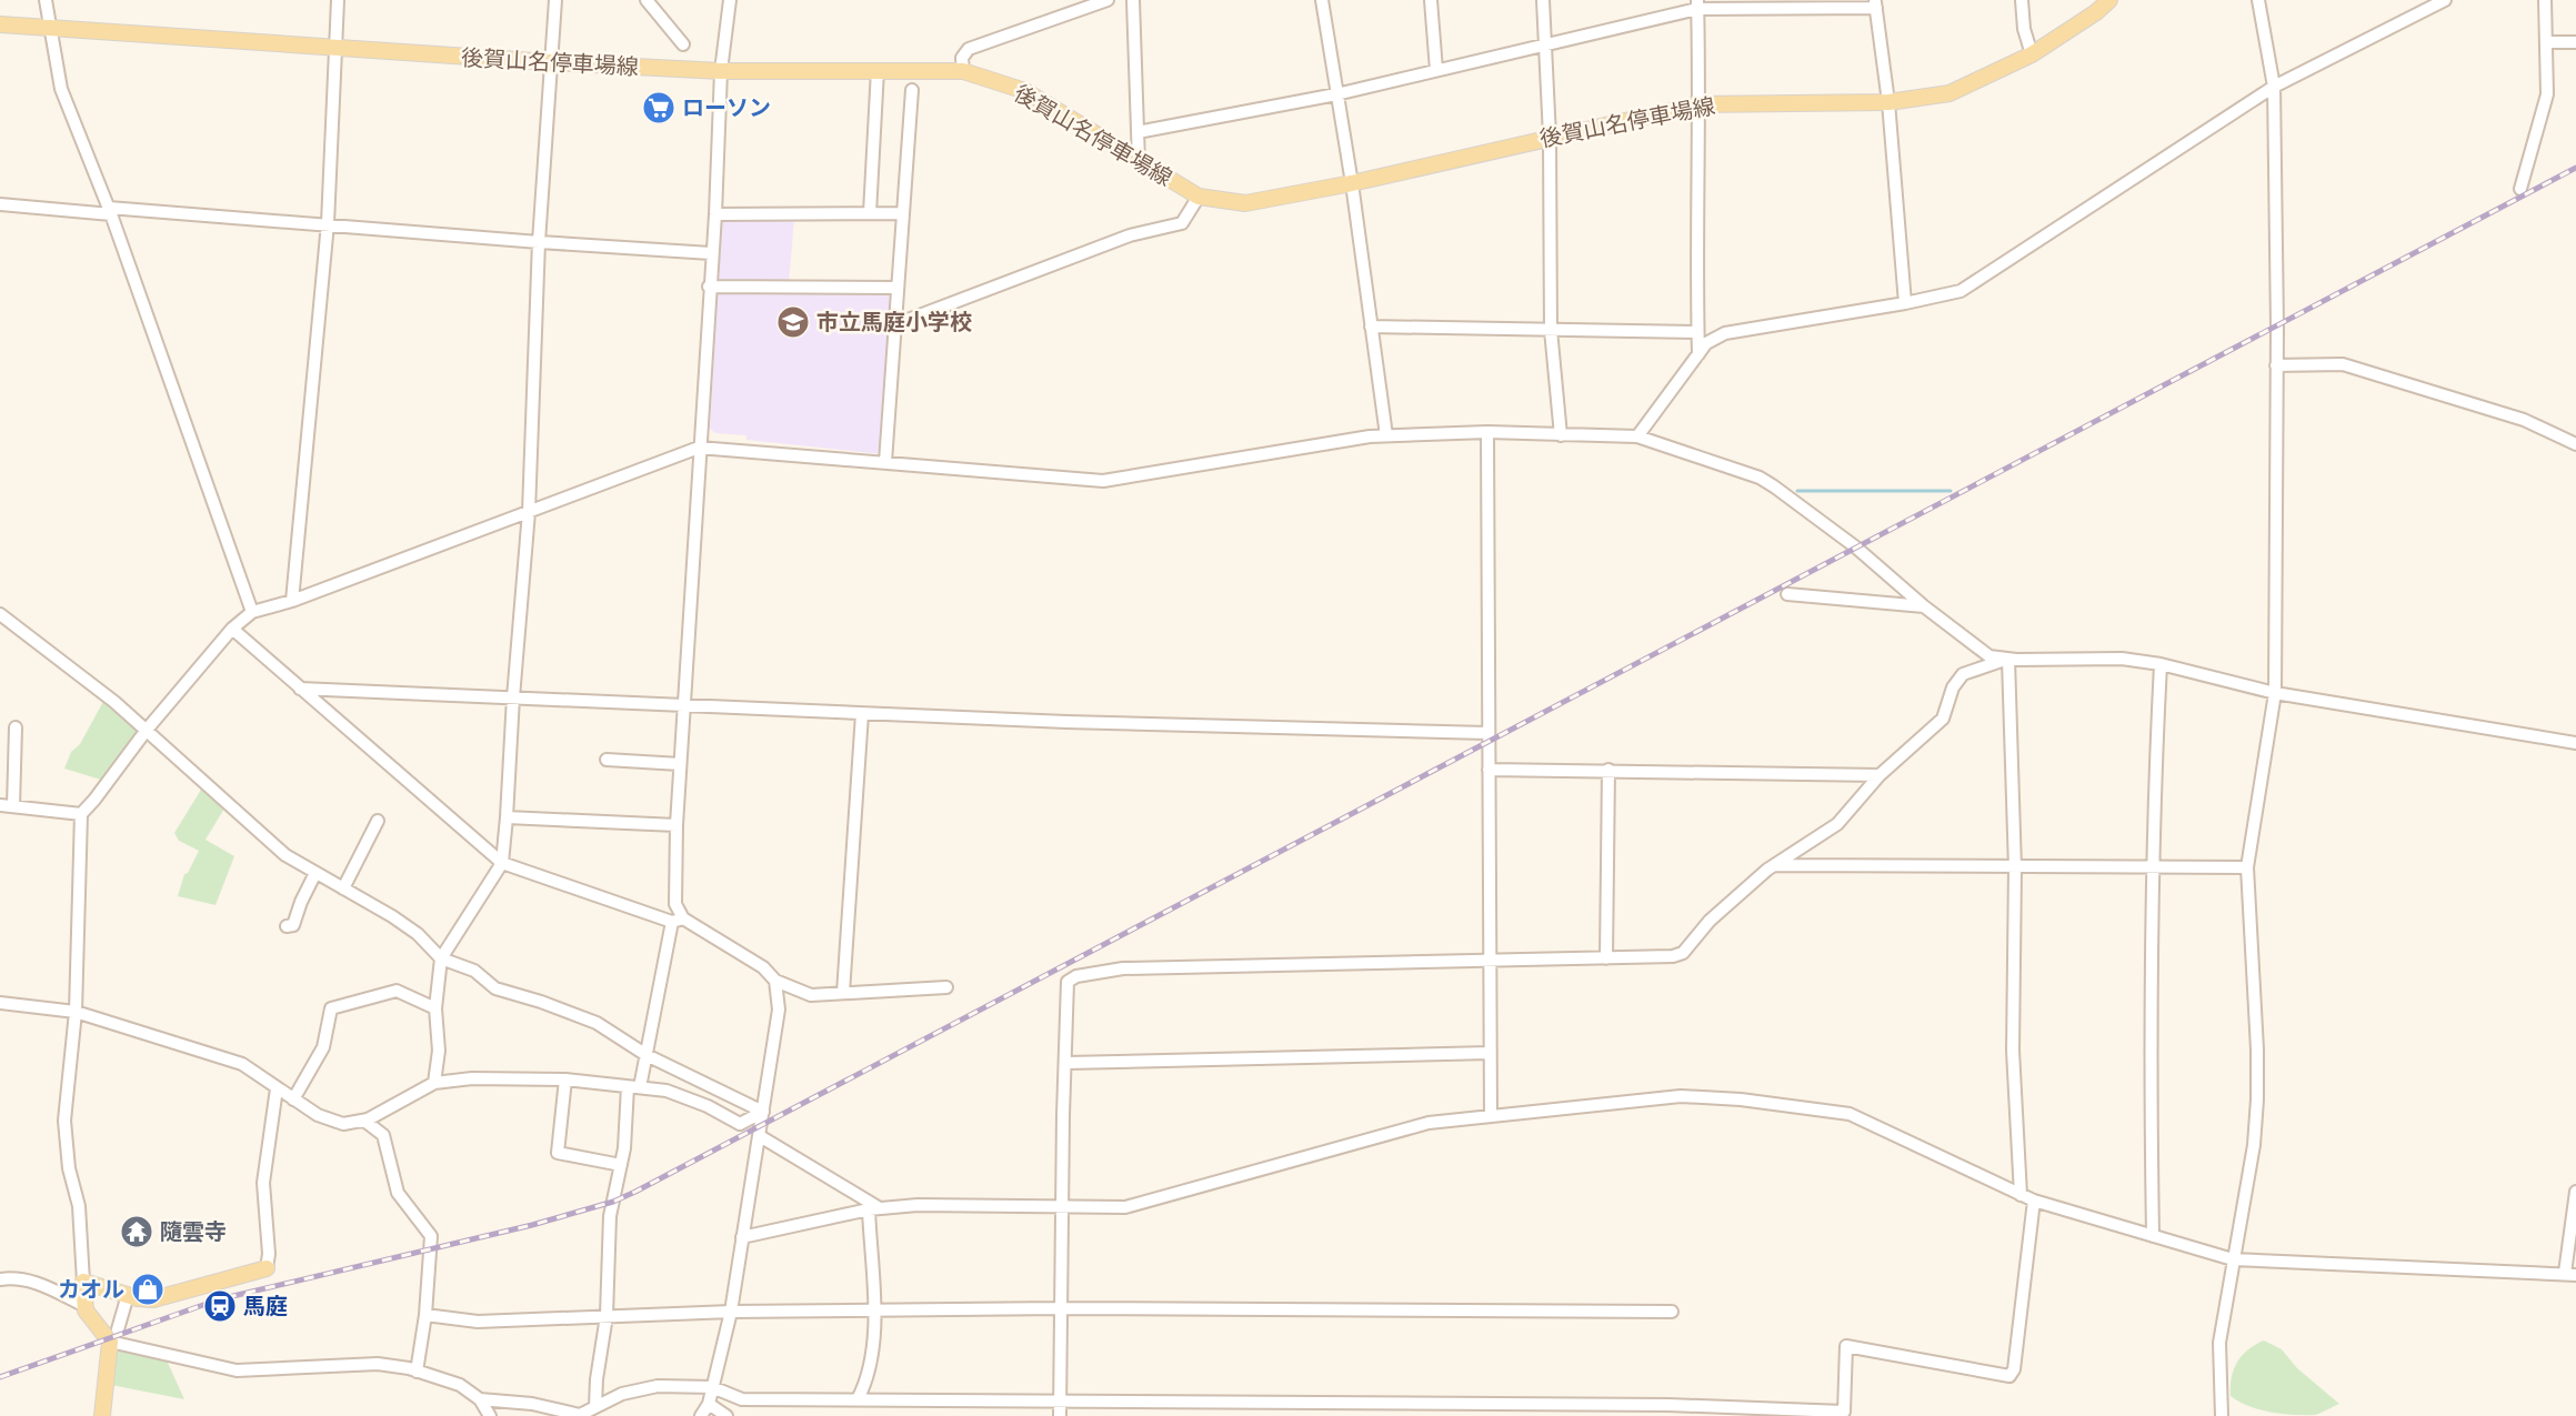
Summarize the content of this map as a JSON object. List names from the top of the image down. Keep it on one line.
{"streets":{"main road":["後賀山名停車場線"]},"places":{"supermarket":["ローソン"],"school or university":["市立馬庭小学校"],"temple":["隨雲寺"],"shop":["カオル"],"station":["馬庭"]}}
